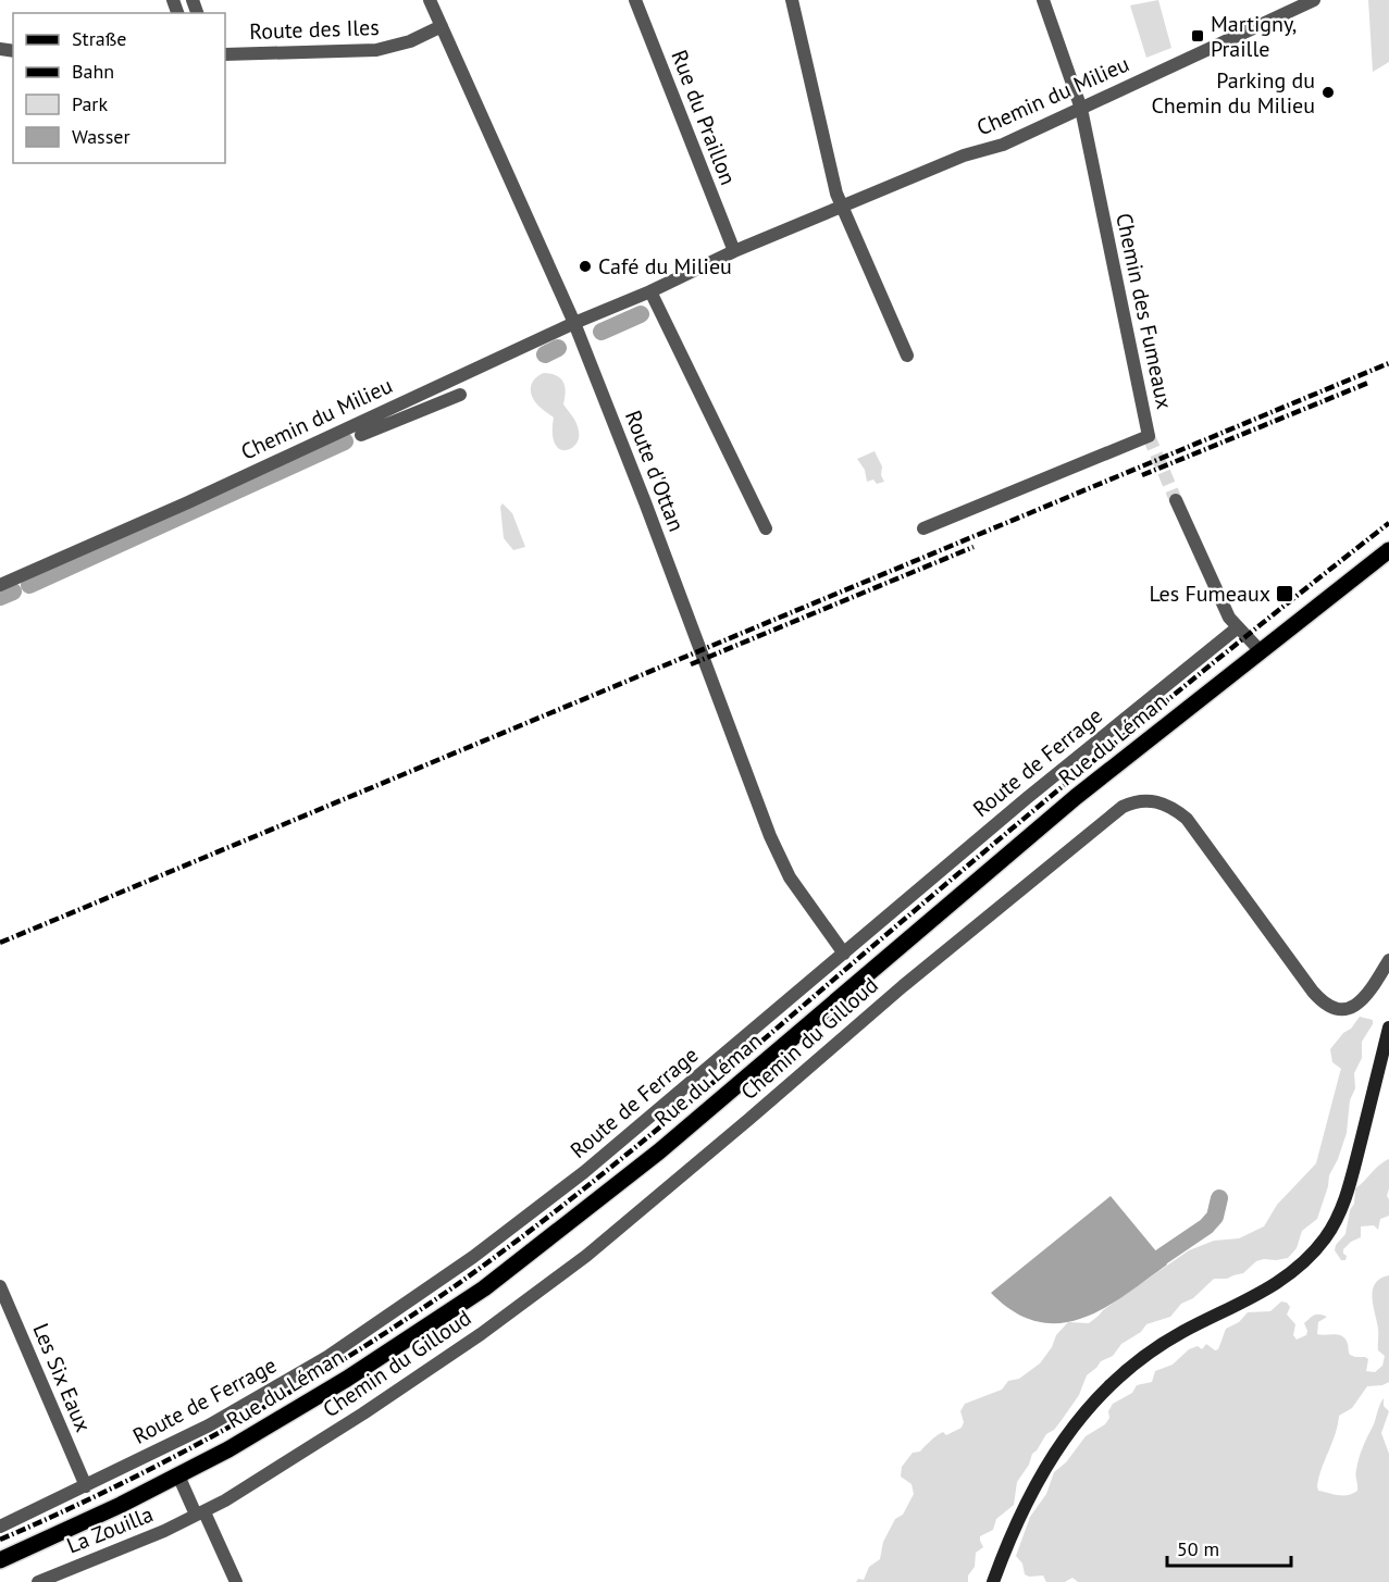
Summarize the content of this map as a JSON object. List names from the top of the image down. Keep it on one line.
{"streets":{"main road":["Rue du Léman"],"street":["Route des Iles","Chemin du Milieu","Rue du Praillon","Chemin des Fumeaux","Route d'Ottan","Route de Ferrage","Chemin du Gilloud","Les Six Eaux","La Zouilla"]},"crossings":[["Route des Iles","Route d'Ottan"],["Chemin du Milieu","Rue du Praillon"],["Chemin du Milieu","Chemin des Fumeaux"],["Chemin du Milieu","Route d'Ottan"],["Route d'Ottan","Route de Ferrage"],["Route de Ferrage","Les Six Eaux"],["Chemin du Gilloud","La Zouilla"]],"places":{"transit":["Martigny, Praille","Les Fumeaux"],"other":["Parking du Chemin du Milieu","Café du Milieu"]},"legend":["Straße","Bahn","Park","Wasser"],"scale_bar":"50 m"}
